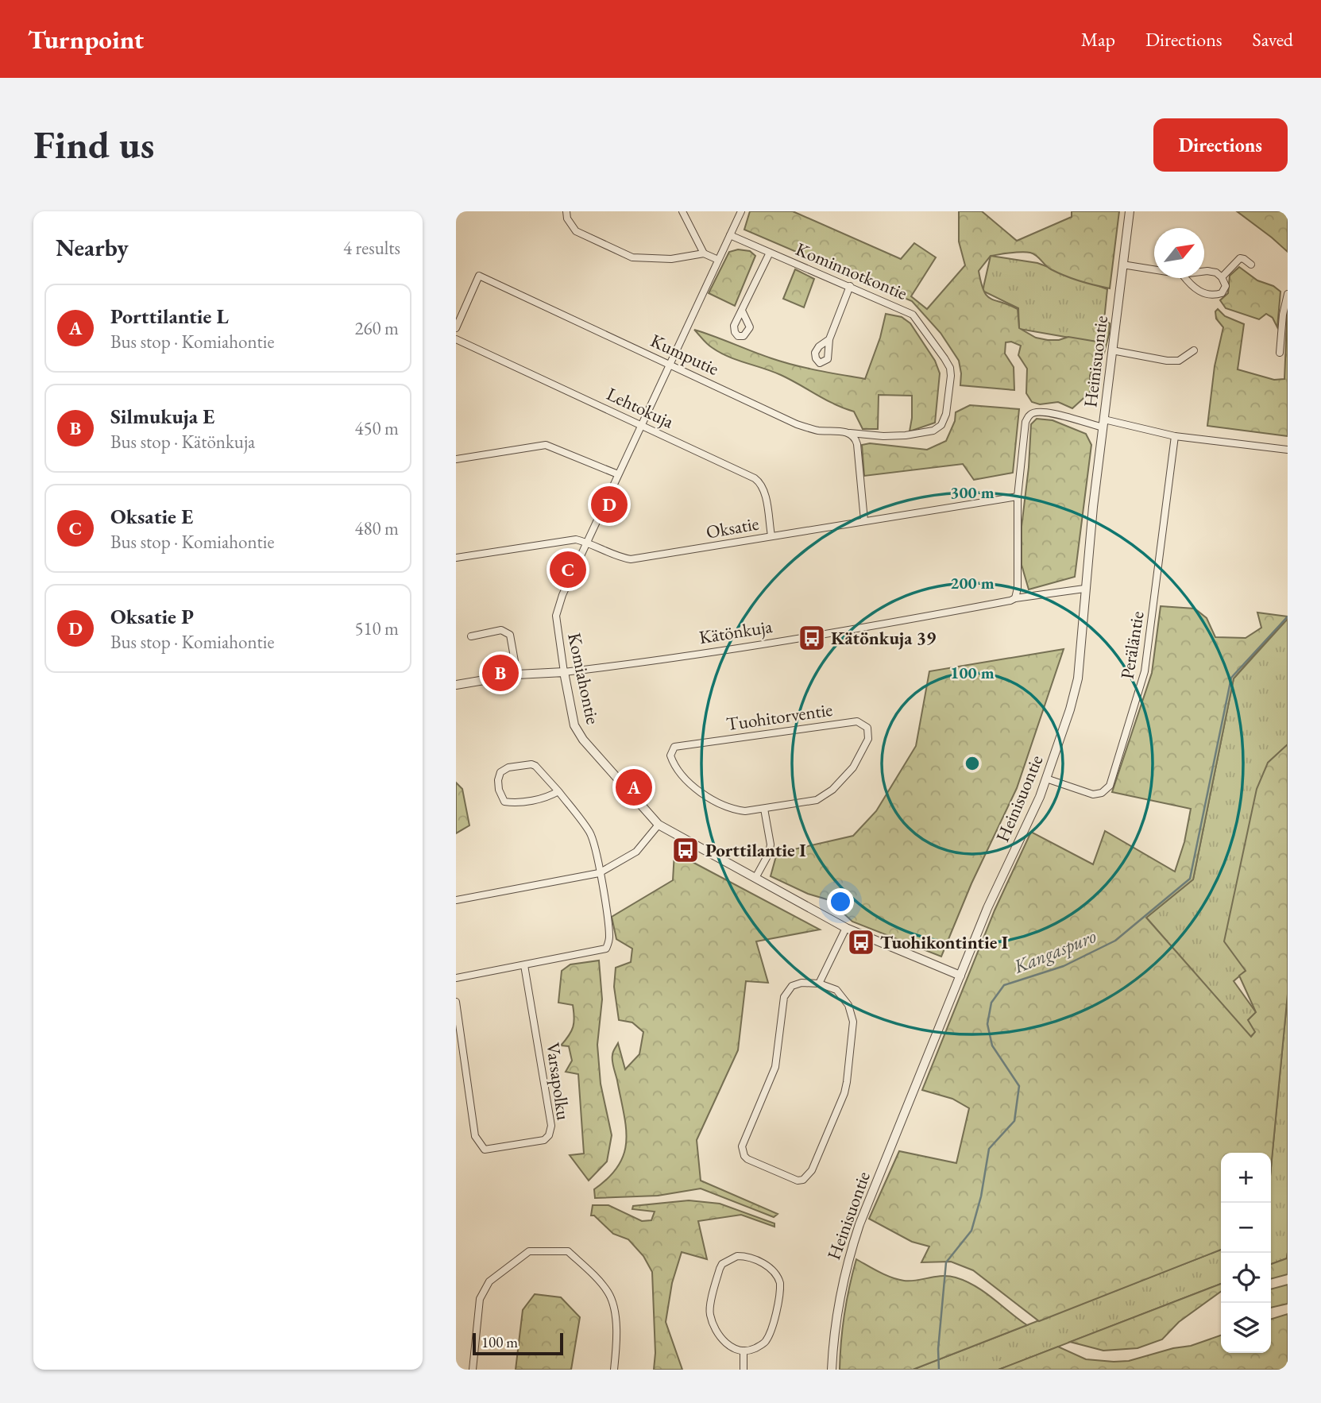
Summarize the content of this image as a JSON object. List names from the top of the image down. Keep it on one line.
{"streets":{"street":["Kominnotkontie","Kumputie","Heinisuontie","Lehtokuja","Oksatie","Kätönkuja","Peräläntie","Komiahontie","Tuohitorventie","Varsapolku"]},"crossings":[["Kominnotkontie","Kumputie"],["Kominnotkontie","Komiahontie"],["Kumputie","Komiahontie"],["Heinisuontie","Kätönkuja"],["Heinisuontie","Peräläntie"],["Heinisuontie","Komiahontie"],["Lehtokuja","Oksatie"],["Lehtokuja","Komiahontie"],["Oksatie","Komiahontie"],["Kätönkuja","Komiahontie"]],"water":["Kangaspuro"],"places":{"bus stop":["Kätönkuja 39","Porttilantie I","Tuohikontintie I"]},"scale_bar":"100 m","north":"top right","page":{"header":"Turnpoint","nav":["Map","Directions","Saved"],"buttons":"Directions","title":"Find us","heading":["Nearby","4 results"],"list":[{"mark":"A","name":"Porttilantie L","note":"Bus stop · Komiahontie","value":"260 m"},{"mark":"B","name":"Silmukuja E","note":"Bus stop · Kätönkuja","value":"450 m"},{"mark":"C","name":"Oksatie E","note":"Bus stop · Komiahontie","value":"480 m"},{"mark":"D","name":"Oksatie P","note":"Bus stop · Komiahontie","value":"510 m"}],"pins":["D","C","B","A"],"map_buttons":["+","−"],"scale":"100 m"},"rings":["300 m","200 m","100 m"]}
